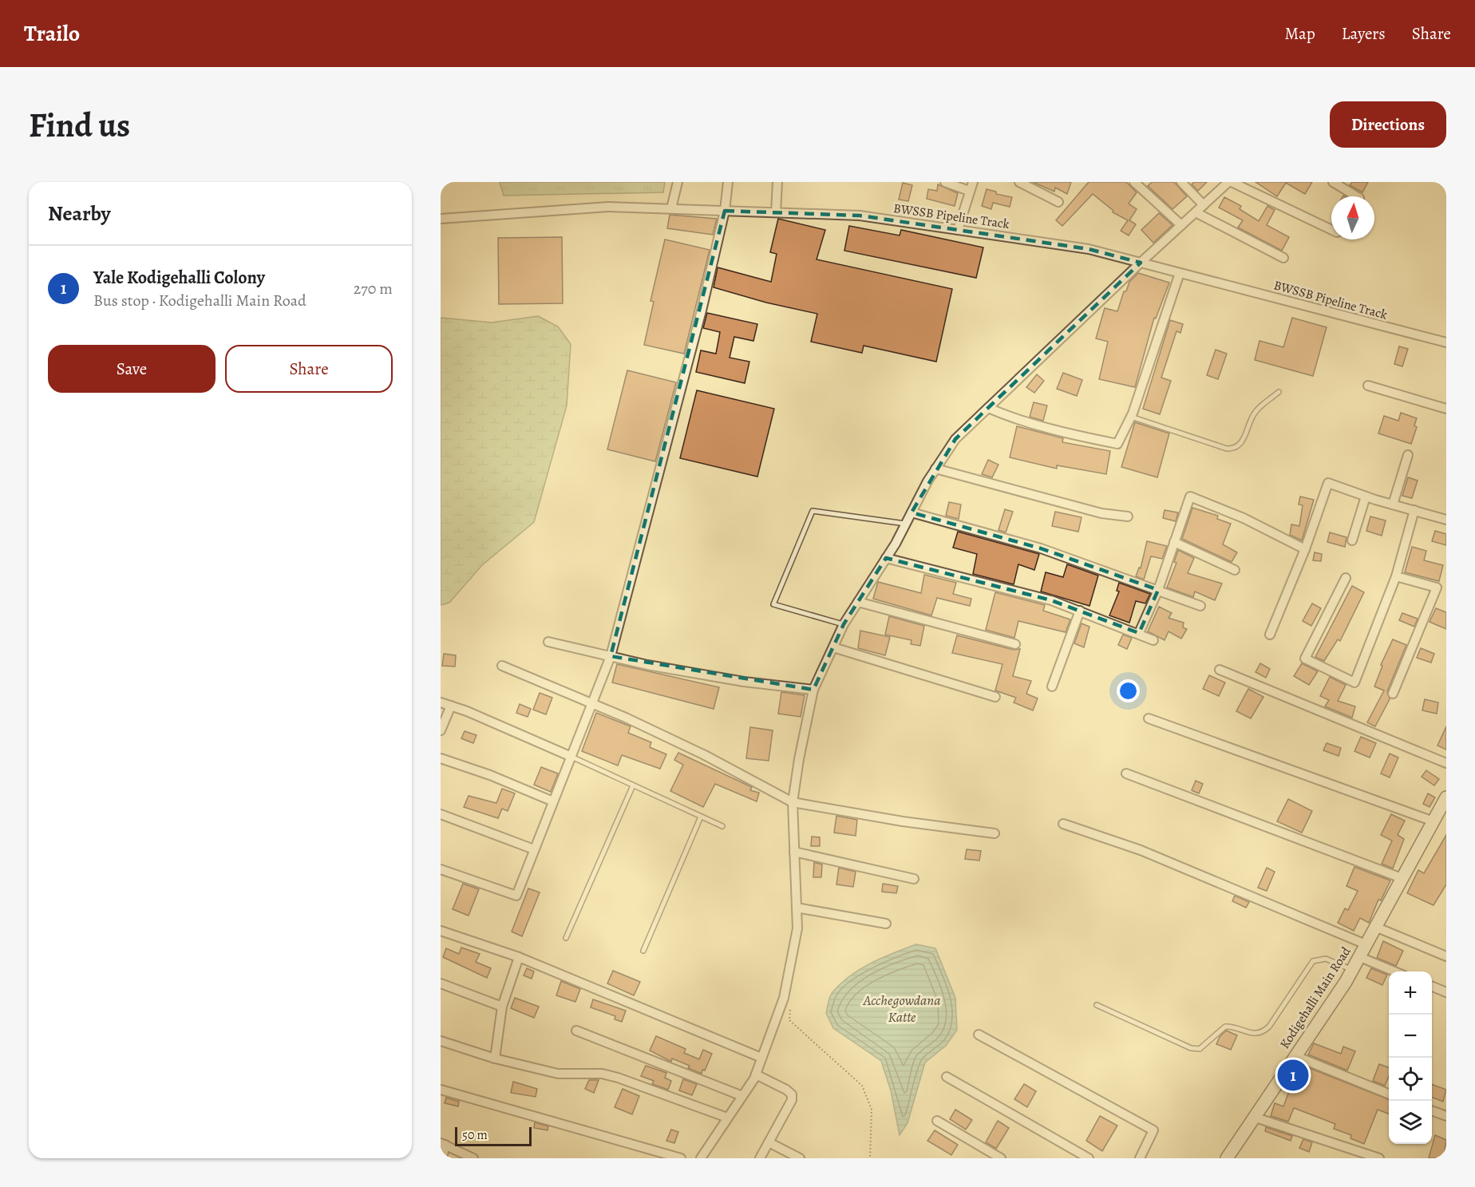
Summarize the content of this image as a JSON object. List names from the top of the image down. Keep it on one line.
{"streets":{"street":["BWSSB Pipeline Track","Kodigehalli Main Road"]},"water":["Acchegowdana Katte"],"scale_bar":"50 m","north":"top","page":{"header":"Trailo","nav":["Map","Layers","Share"],"buttons":["Directions",["Save","Share"]],"title":"Find us","heading":"Nearby","list":[{"mark":"1","name":"Yale Kodigehalli Colony","note":"Bus stop · Kodigehalli Main Road","value":"270 m"}],"map_buttons":["+","−"],"pins":"1","scale":"50 m"}}
